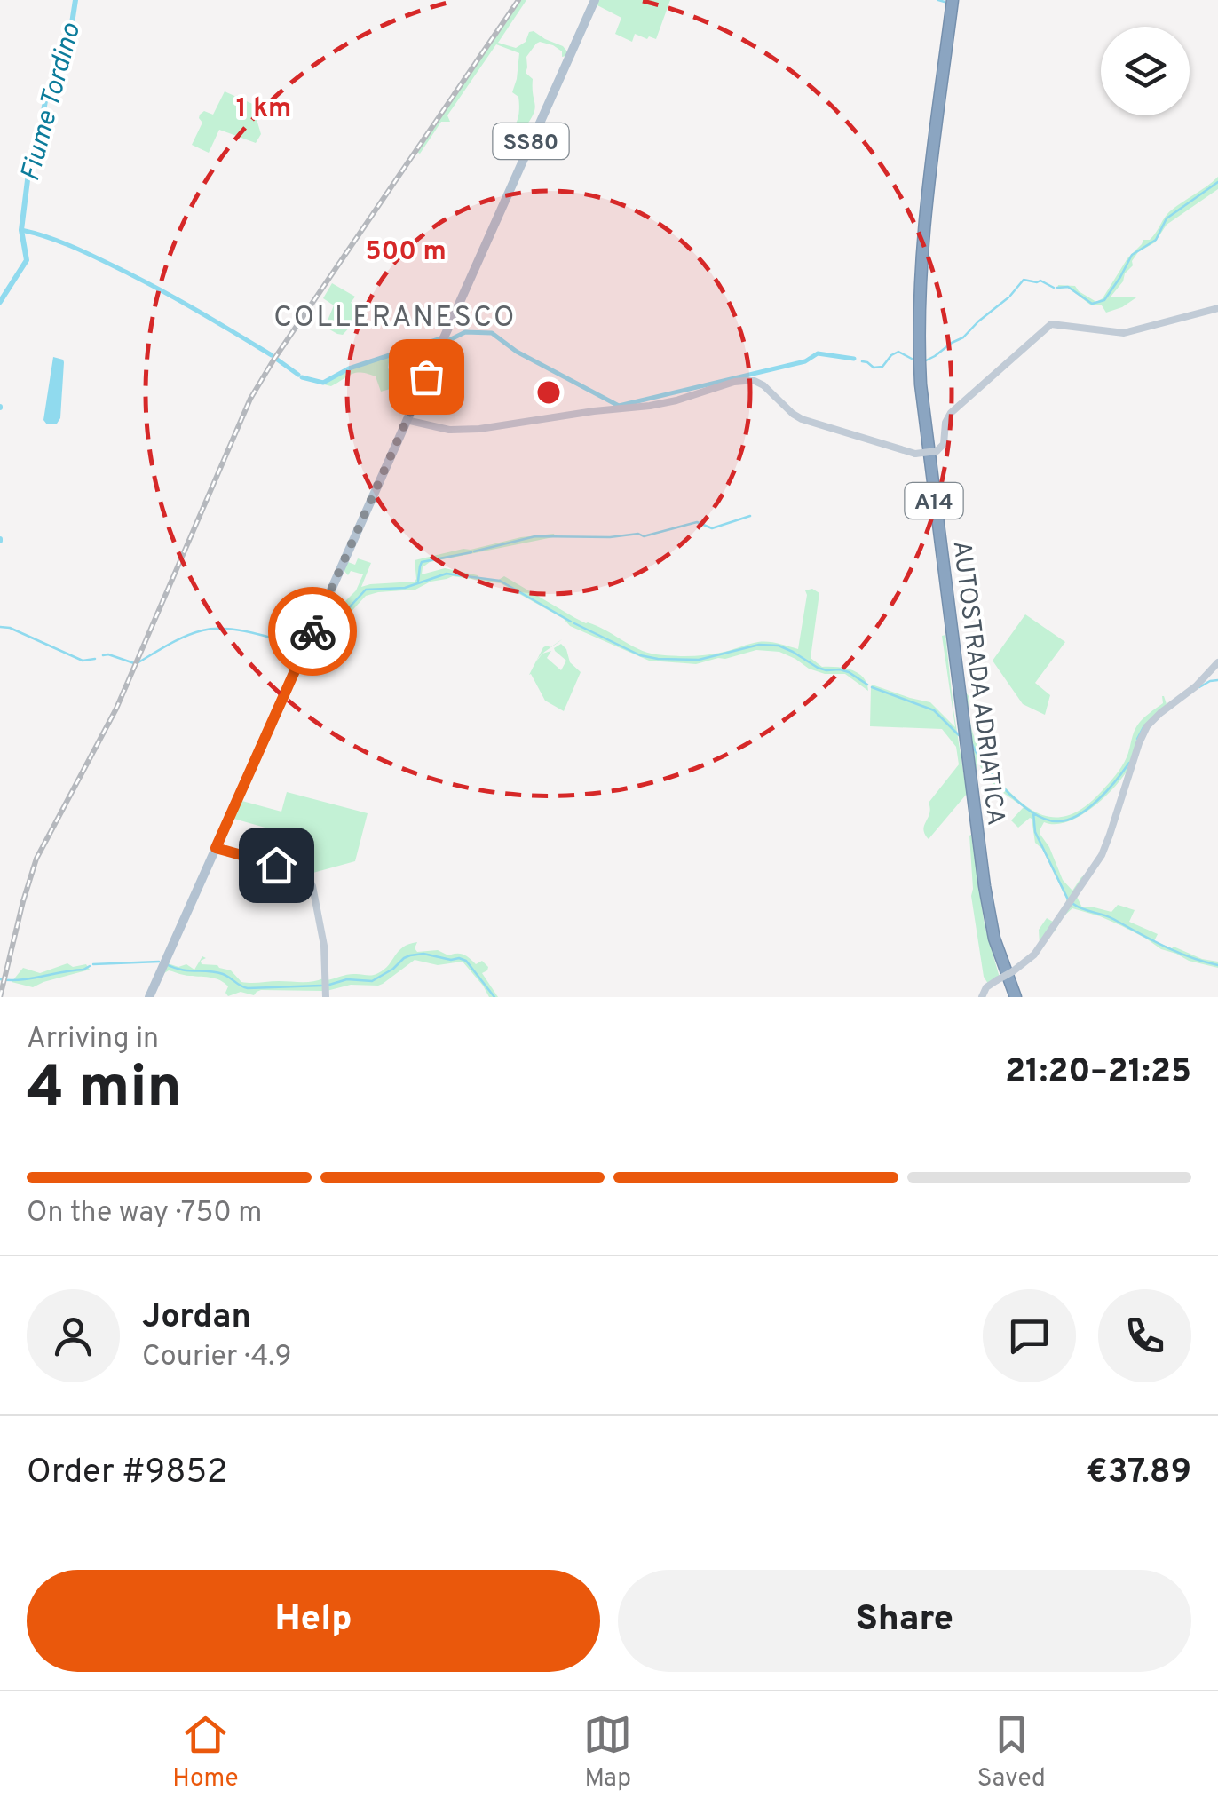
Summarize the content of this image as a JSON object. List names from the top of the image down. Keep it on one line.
{"streets":{"highway":["A14","AUTOSTRADA ADRIATICA"],"main road":["SS80"]},"districts":["COLLERANESCO"],"water":["Fiume Tordino"],"page":{"heading":["4 min","Arriving in","21:20–21:25"],"panel":["Jordan","Courier · 4.9","Order #9852","€37.89"],"bar":"On the way · 750 m","buttons":["Help","Share"],"tabs":["Home","Map","Saved"]},"rings":["1 km","500 m"]}
